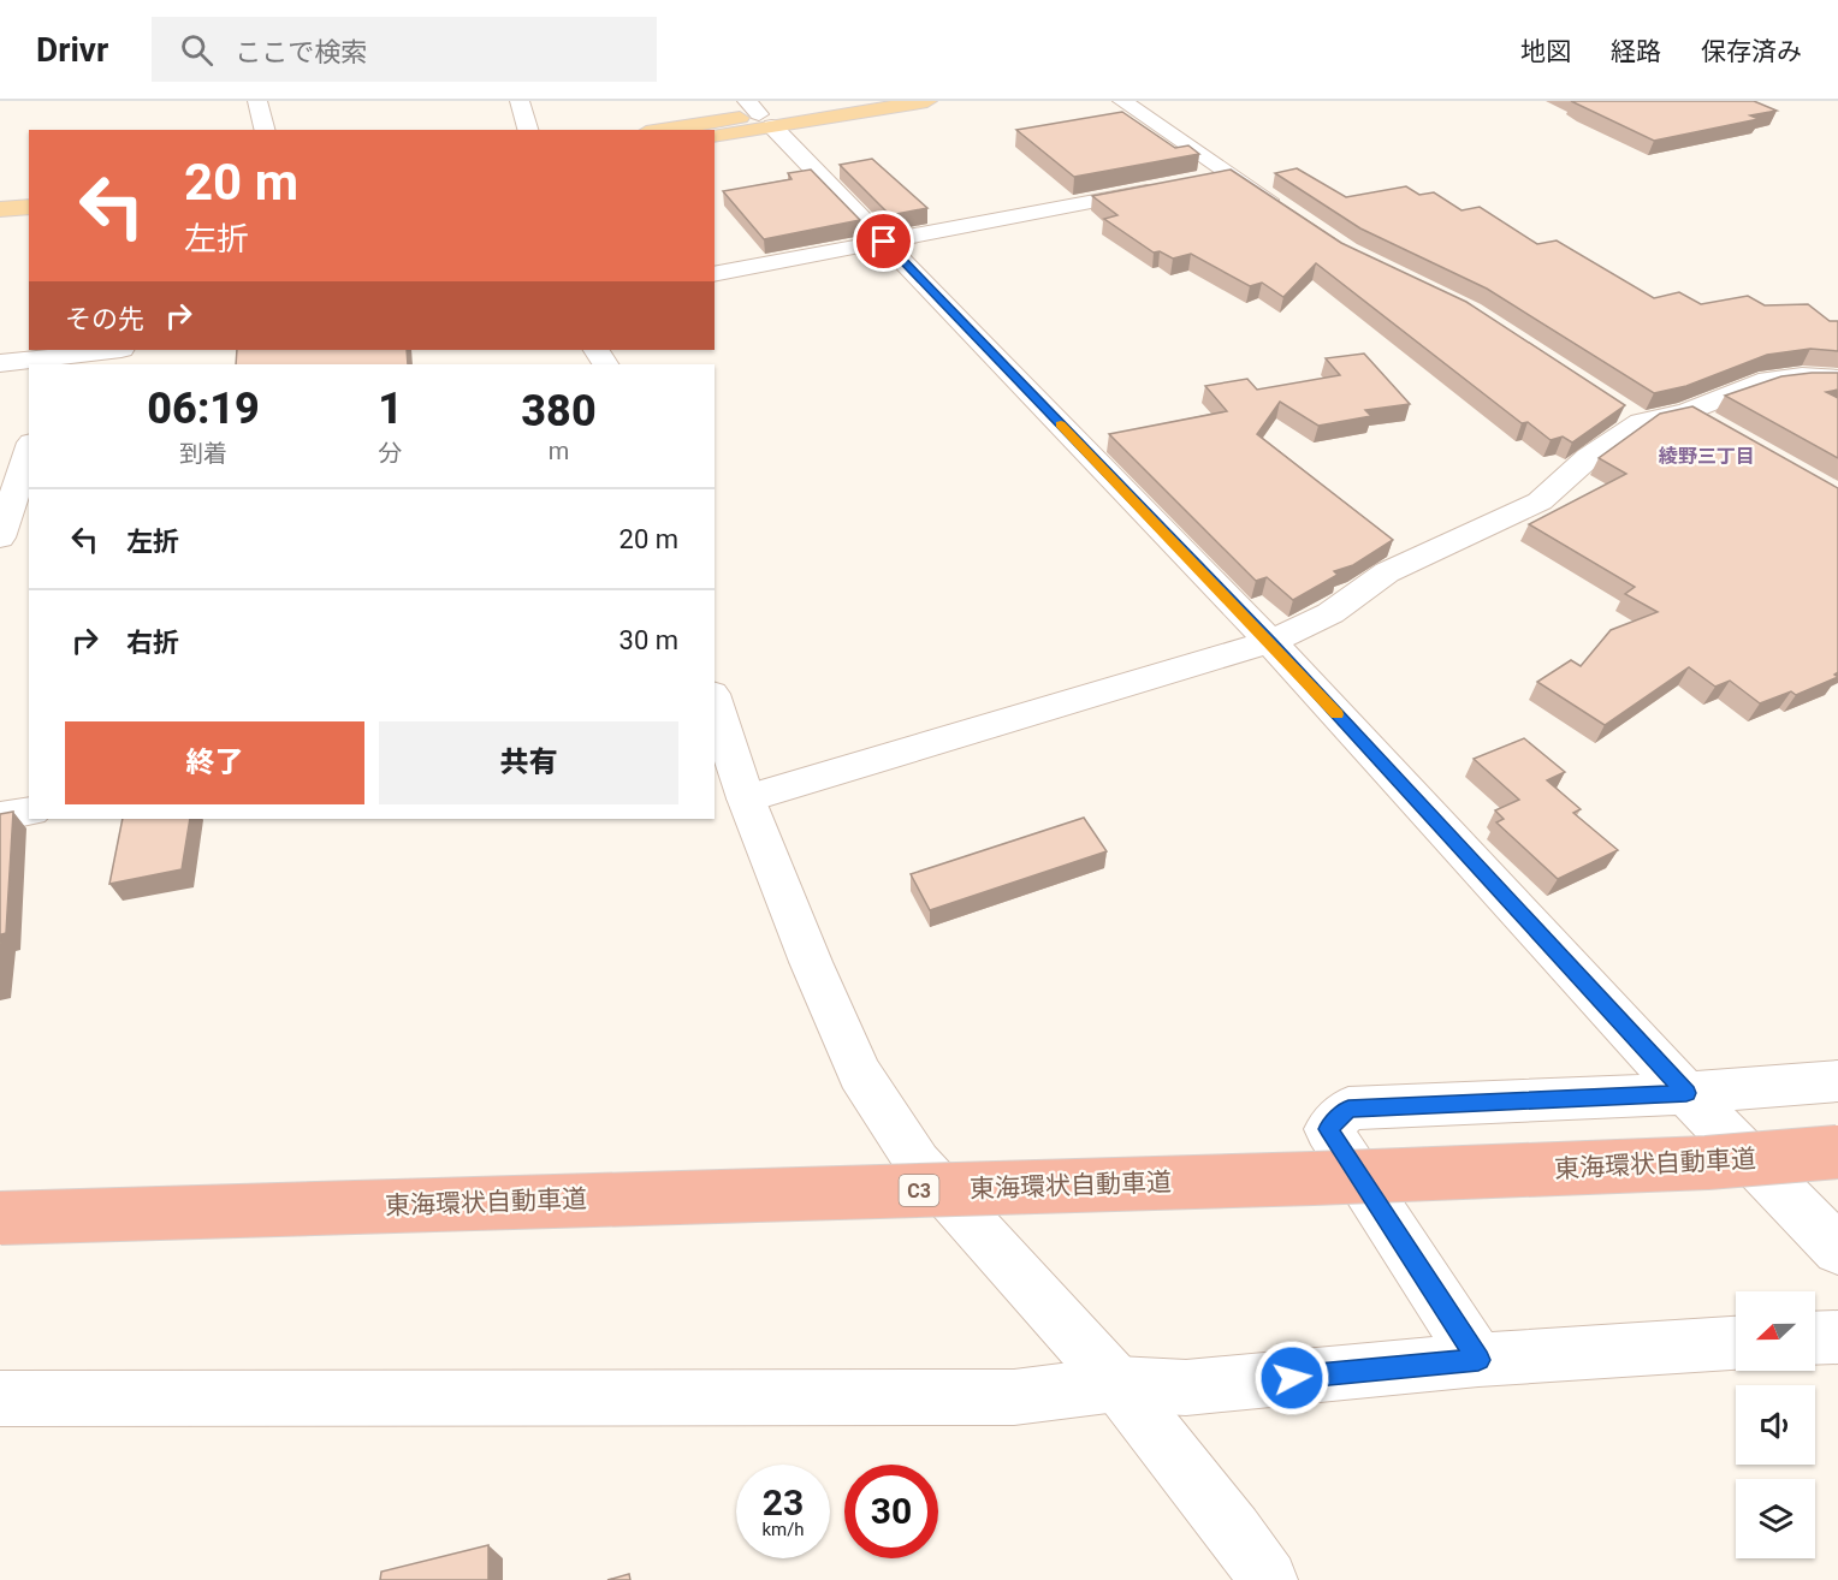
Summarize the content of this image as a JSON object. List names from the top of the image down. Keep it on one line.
{"streets":{"highway":["東海環状自動車道","C3"]},"districts":["綾野三丁目"],"north":"left","page":{"header":"Drivr","search":"ここで検索","nav":["地図","経路","保存済み"],"turn":["20 m","左折"],"then":"その先","eta":["06:19","到着","1","分","380","m"],"list":[{"name":"左折","value":"20 m"},{"name":"右折","value":"30 m"}],"buttons":["終了","共有"],"speed":"23 km/h","limit":"30"}}
